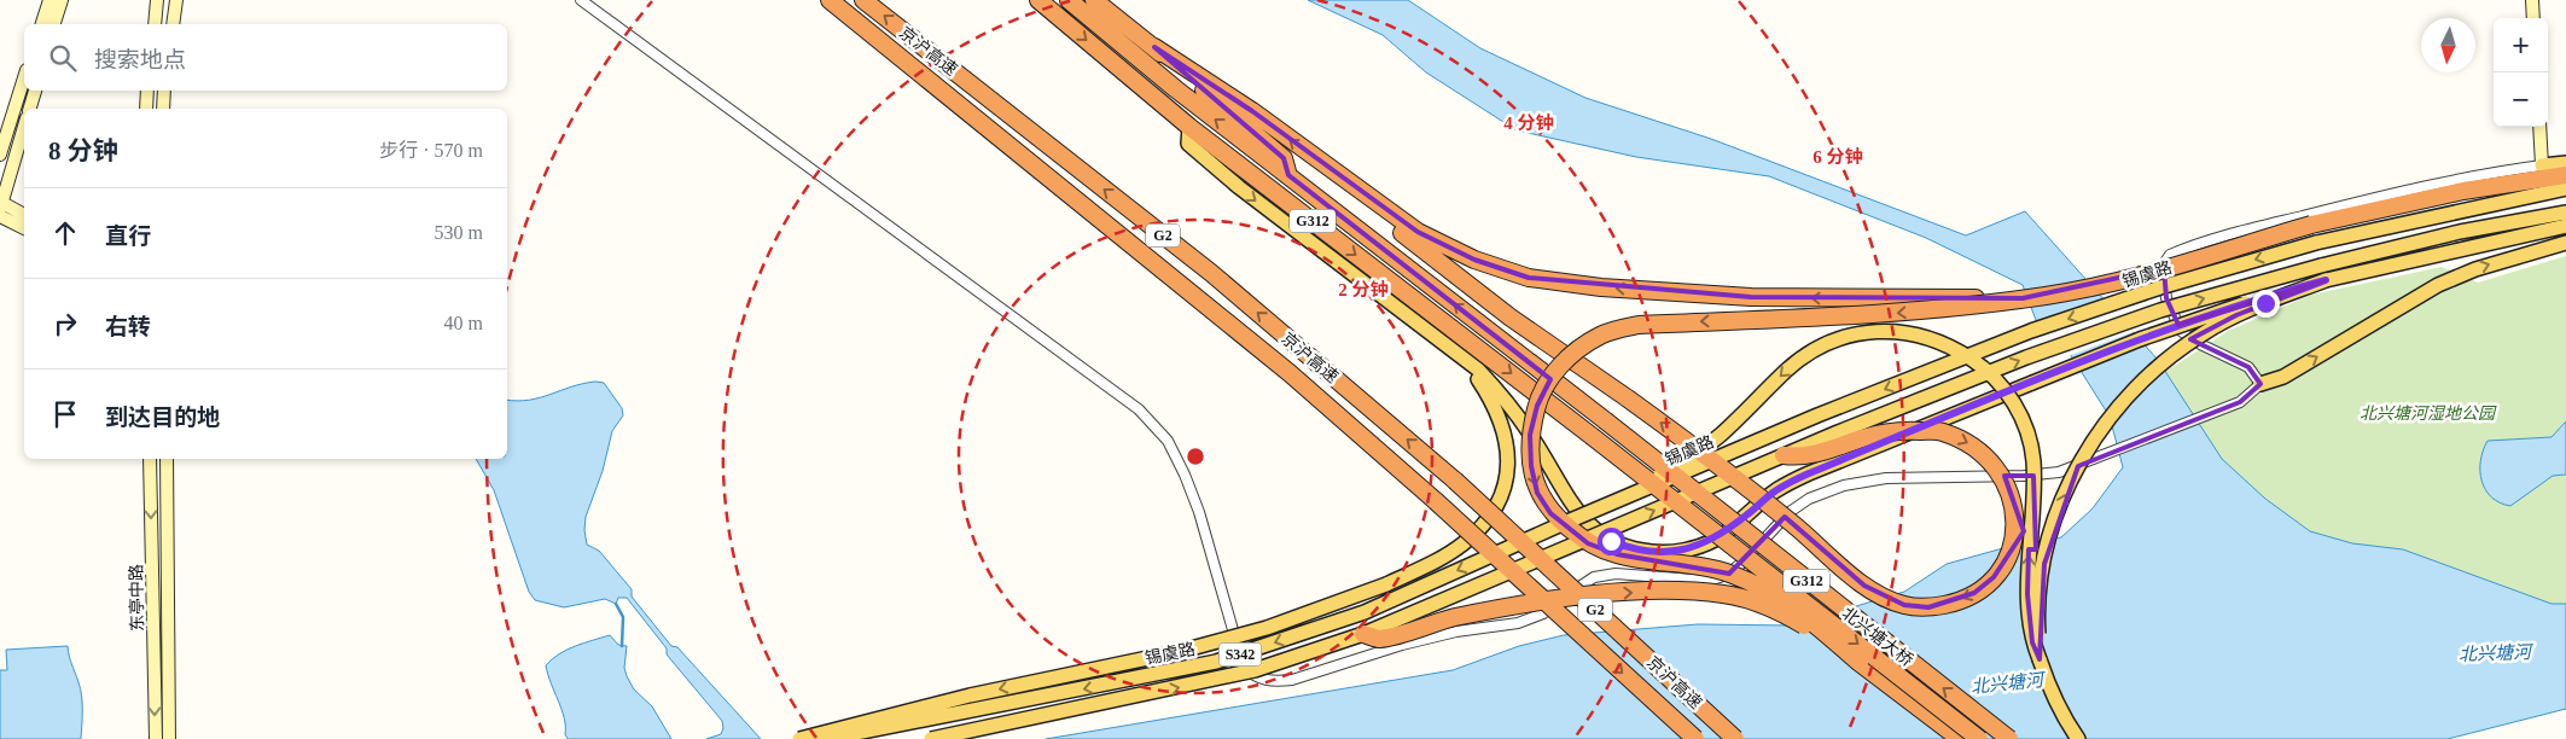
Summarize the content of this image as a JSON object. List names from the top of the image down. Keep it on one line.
{"streets":{"highway":["京沪高速","G312","G2","北兴塘大桥"],"main road":["锡虞路","东亭中路","S342"]},"crossings":[["G312","北兴塘大桥"]],"water":["北兴塘河"],"parks":["北兴塘河湿地公园"],"north":"bottom","page":{"map_buttons":["+","−"],"search":"搜索地点","heading":["8 分钟","步行 · 570 m"],"list":[["直行","530 m"],["右转","40 m"],"到达目的地"]},"rings":["4 分钟","6 分钟","2 分钟"]}
